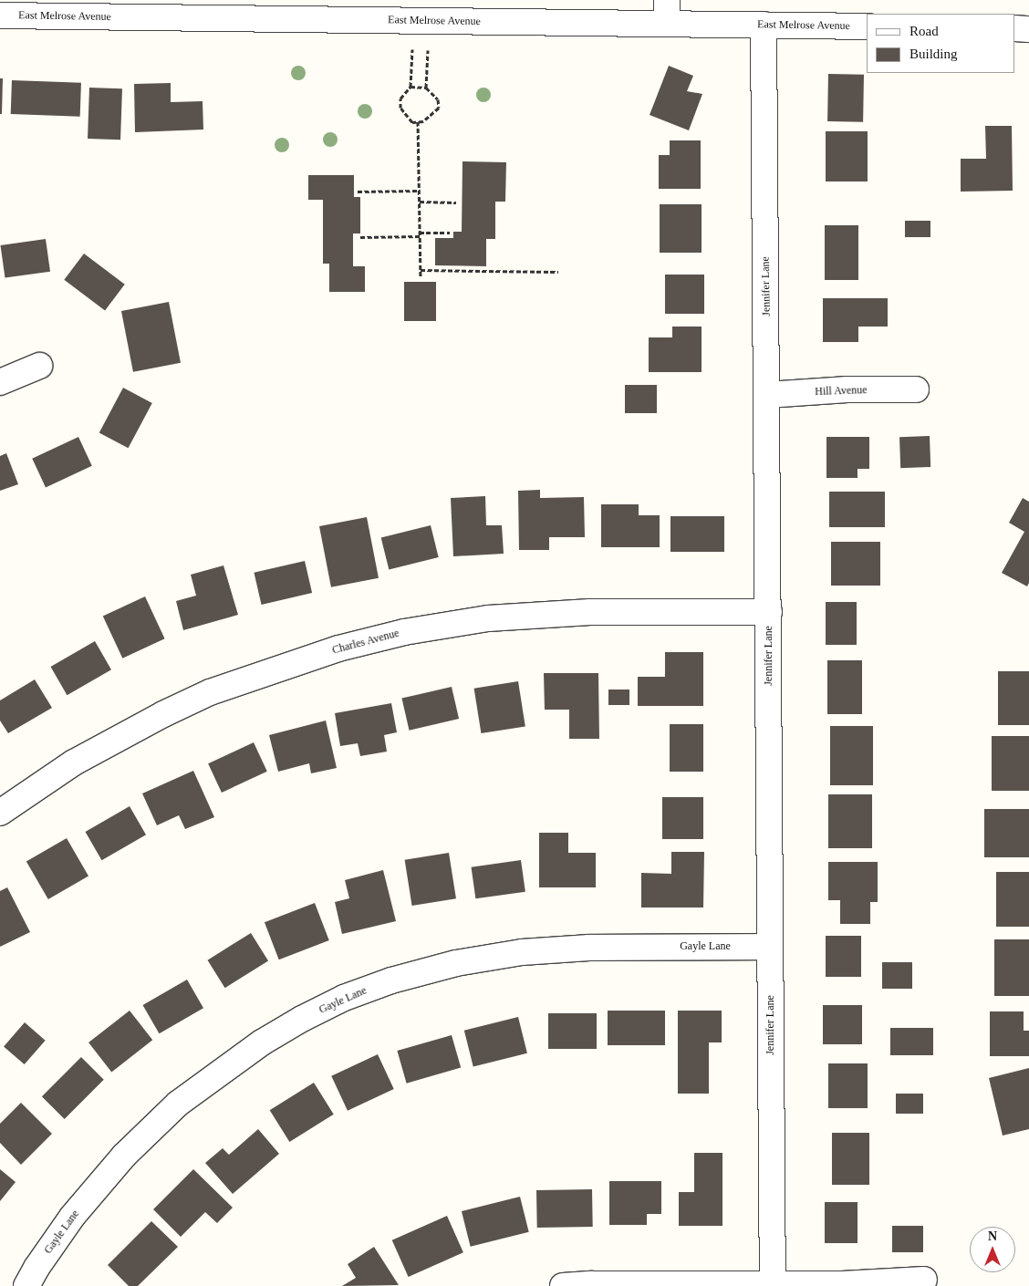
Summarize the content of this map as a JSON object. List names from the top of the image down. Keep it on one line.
{"streets":{"street":["East Melrose Avenue","Jennifer Lane","Hill Avenue","Charles Avenue","Gayle Lane"]},"crossings":[["East Melrose Avenue","Jennifer Lane"],["Jennifer Lane","Hill Avenue"],["Jennifer Lane","Charles Avenue"],["Jennifer Lane","Gayle Lane"]],"legend":["Road","Building"],"north":"top"}
